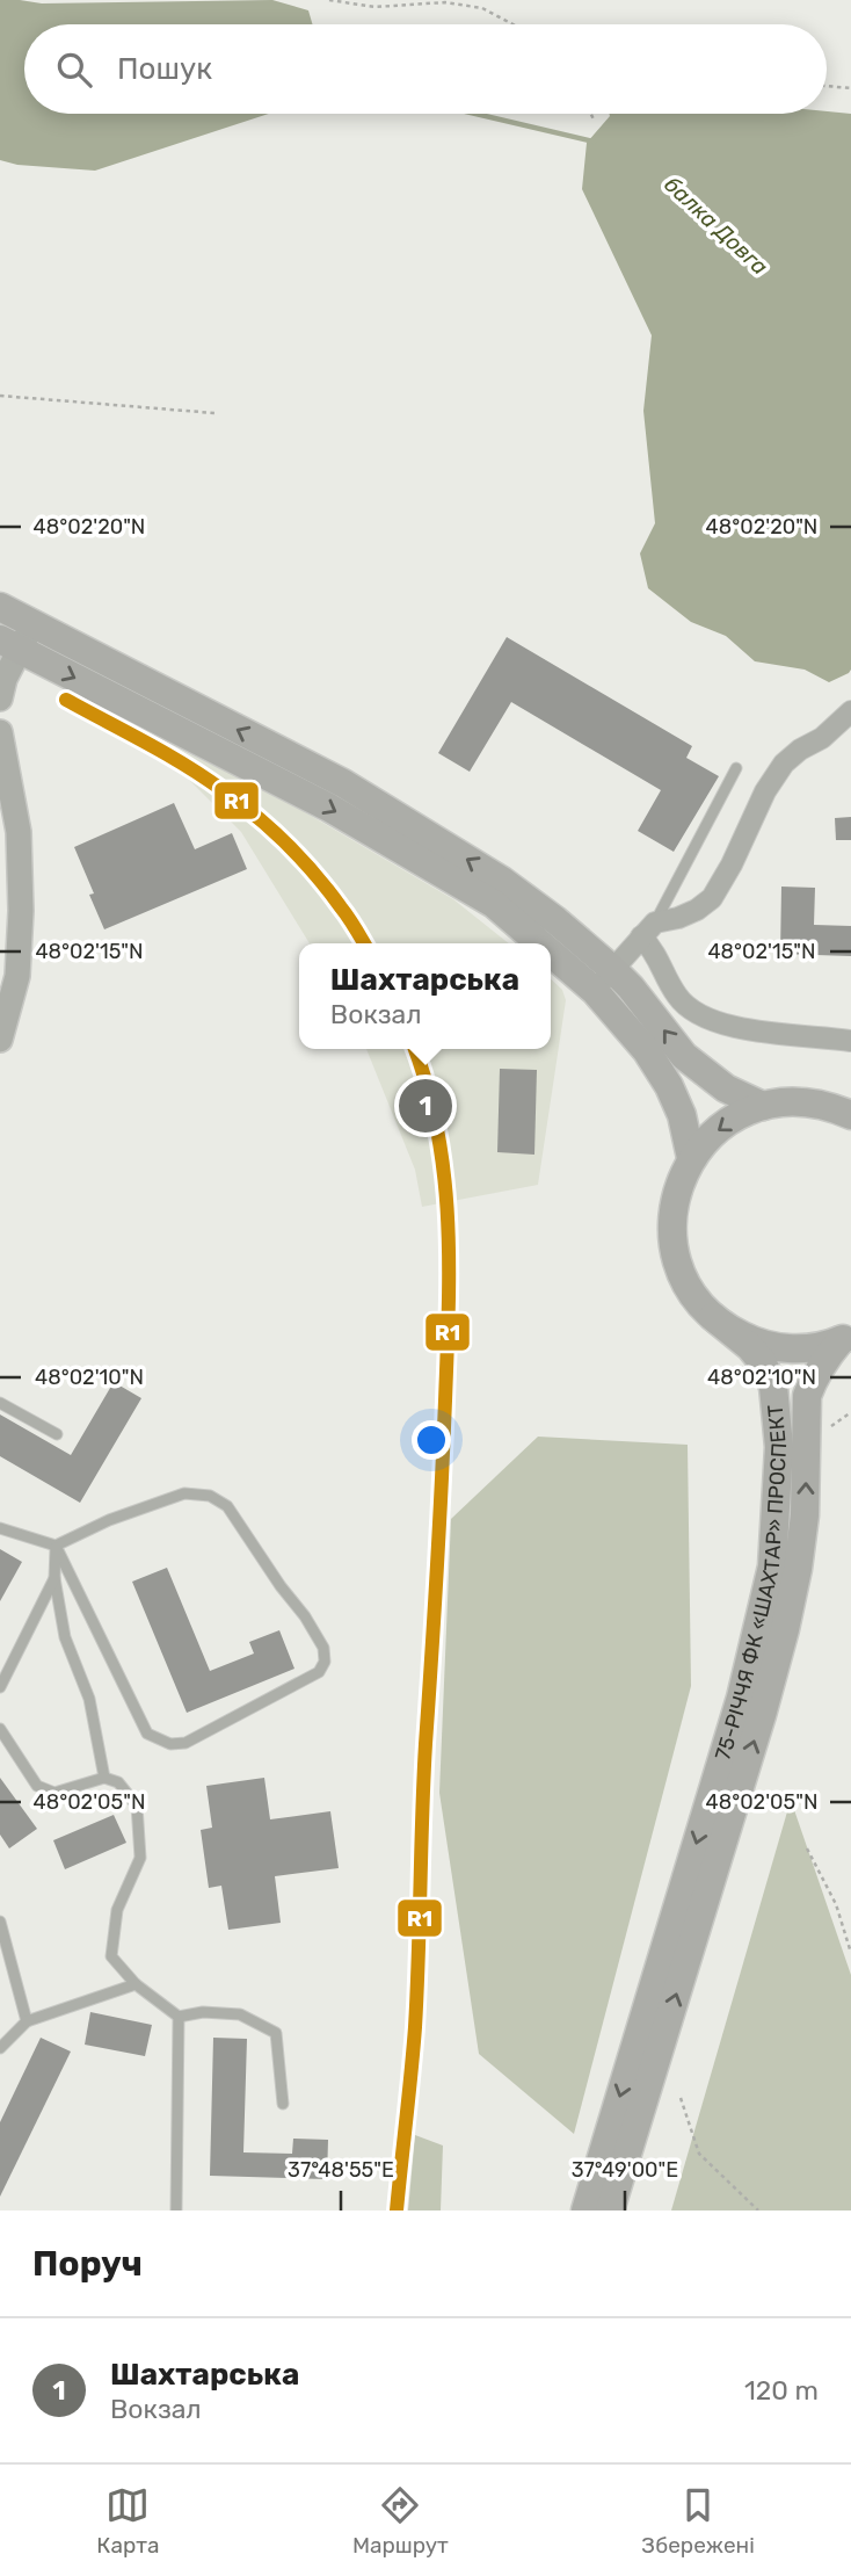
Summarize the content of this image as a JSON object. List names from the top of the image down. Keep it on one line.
{"streets":{"main road":["75-РІЧЧЯ ФК «ШАХТАР» ПРОСПЕКТ"]},"water":["балка Довга"],"lines":["transit line R1"],"page":{"search":"Пошук","popup":["Шахтарська","Вокзал"],"pins":"1","heading":"Поруч","list":[{"mark":"1","name":"Шахтарська","note":"Вокзал","value":"120 m"}],"nav":["Карта","Маршрут","Збережені"]},"coordinates":["48°02'20\"N","48°02'15\"N","48°02'10\"N","48°02'05\"N","37°48'55\"E","37°49'00\"E"]}
